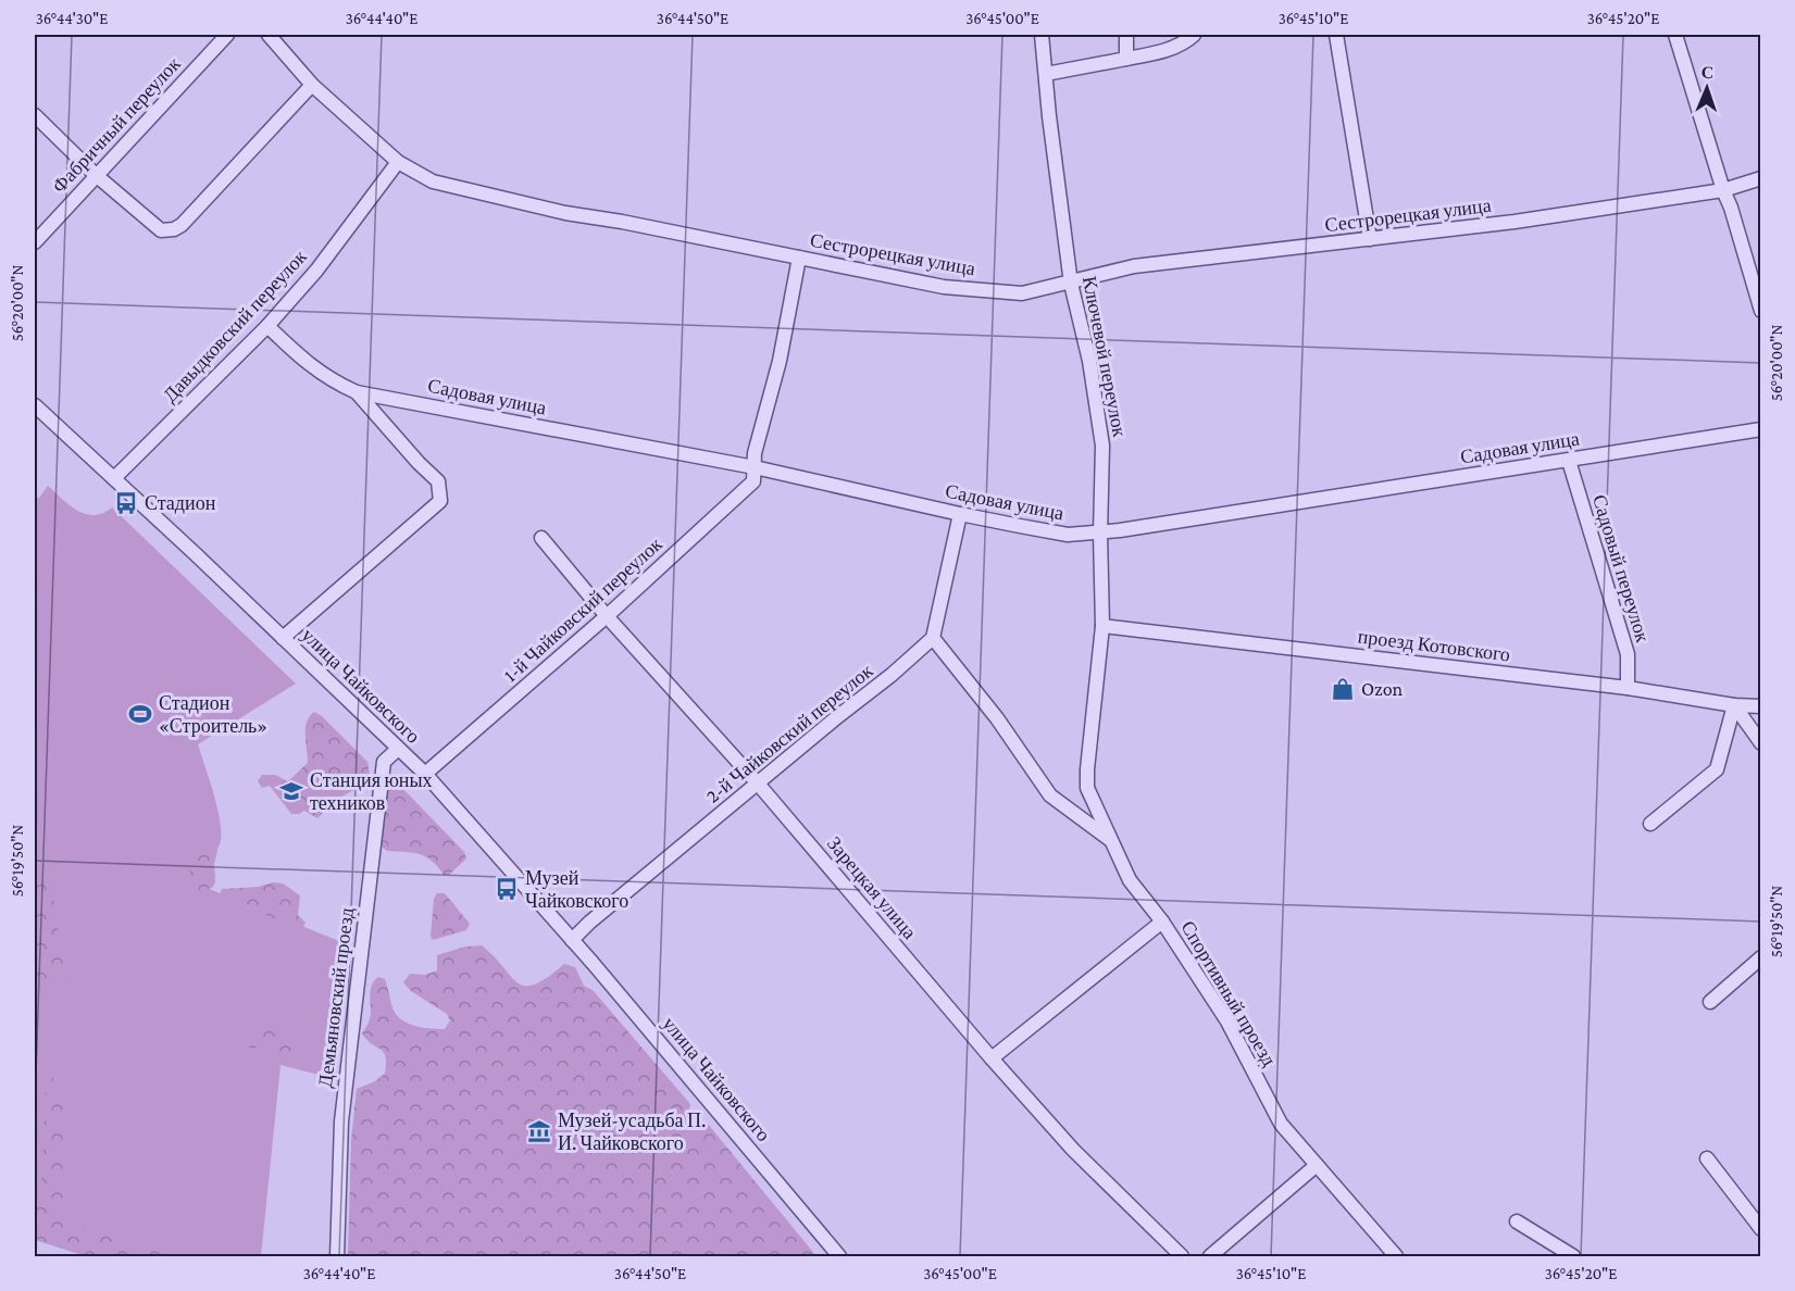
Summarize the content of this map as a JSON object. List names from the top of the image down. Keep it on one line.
{"streets":{"street":["Фабричный переулок","Сестрорецкая улица","Давыдковский переулок","Ключевой переулок","Садовая улица","Садовый переулок","1-й Чайковский переулок","проезд Котовского","улица Чайковского","2-й Чайковский переулок","Зарецкая улица","Спортивный проезд","Демьяновский проезд"]},"crossings":[["Сестрорецкая улица","Давыдковский переулок"],["Сестрорецкая улица","Ключевой переулок"],["Давыдковский переулок","Садовая улица"],["Давыдковский переулок","улица Чайковского"],["Ключевой переулок","Садовая улица"],["Ключевой переулок","проезд Котовского"],["Ключевой переулок","Спортивный проезд"],["Садовая улица","Садовый переулок"],["Садовая улица","1-й Чайковский переулок"],["Садовый переулок","проезд Котовского"],["1-й Чайковский переулок","улица Чайковского"],["1-й Чайковский переулок","Зарецкая улица"],["улица Чайковского","2-й Чайковский переулок"],["улица Чайковского","Демьяновский проезд"],["2-й Чайковский переулок","Зарецкая улица"]],"places":{"bus stop":["Стадион","Музей Чайковского"],"shop":["Ozon"],"sports":["Стадион «Строитель»"],"school or university":["Станция юных техников"],"museum":["Музей-усадьба П. И. Чайковского"]},"north":"top","coordinates":["36°44'30\"E","36°44'40\"E","36°44'50\"E","36°45'00\"E","36°45'10\"E","36°45'20\"E","56°20'00\"N","56°19'50\"N"]}
